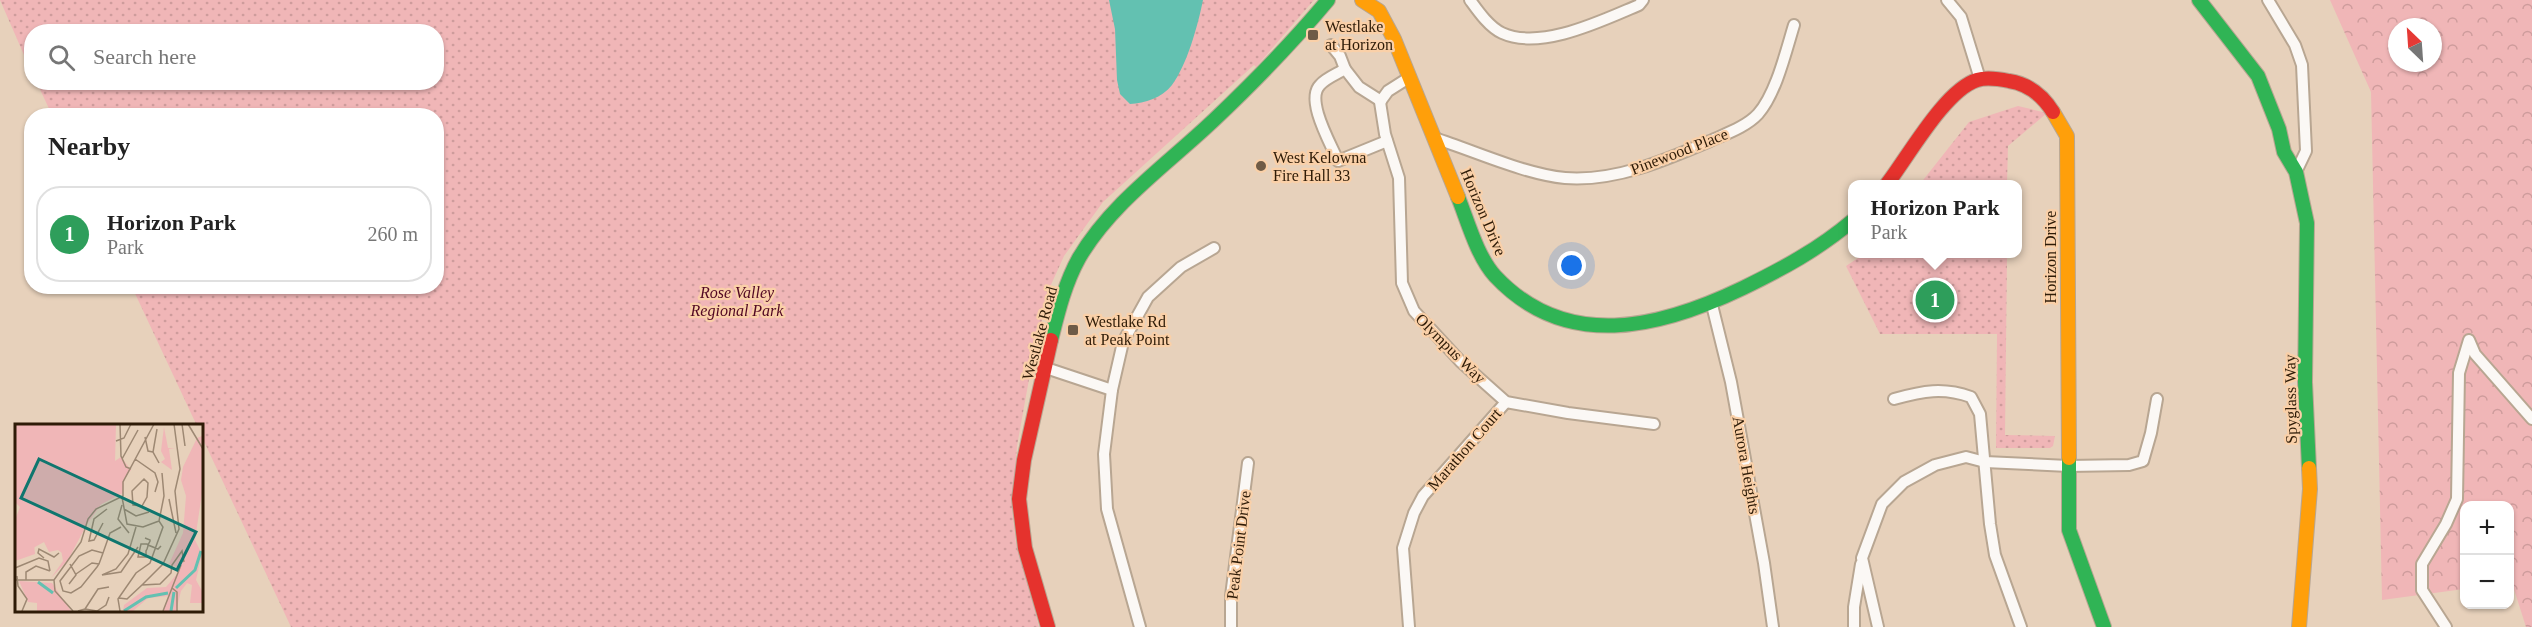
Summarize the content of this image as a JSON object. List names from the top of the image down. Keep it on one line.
{"streets":{"street":["Pinewood Place","Horizon Drive","Westlake Road","Olympus Way","Spyglass Way","Marathon Court","Aurora Heights","Peak Point Drive"]},"crossings":[["Pinewood Place","Horizon Drive"],["Horizon Drive","Aurora Heights"],["Olympus Way","Marathon Court"]],"parks":["Rose Valley Regional Park"],"places":{"transit":["Westlake at Horizon","Westlake Rd at Peak Point"],"other":["West Kelowna Fire Hall 33"]},"north":"top left","page":{"search":"Search here","heading":"Nearby","popup":["Horizon Park","Park"],"list":[{"mark":"1","name":"Horizon Park","note":"Park","value":"260 m"}],"pins":"1","map_buttons":["+","−"]}}
